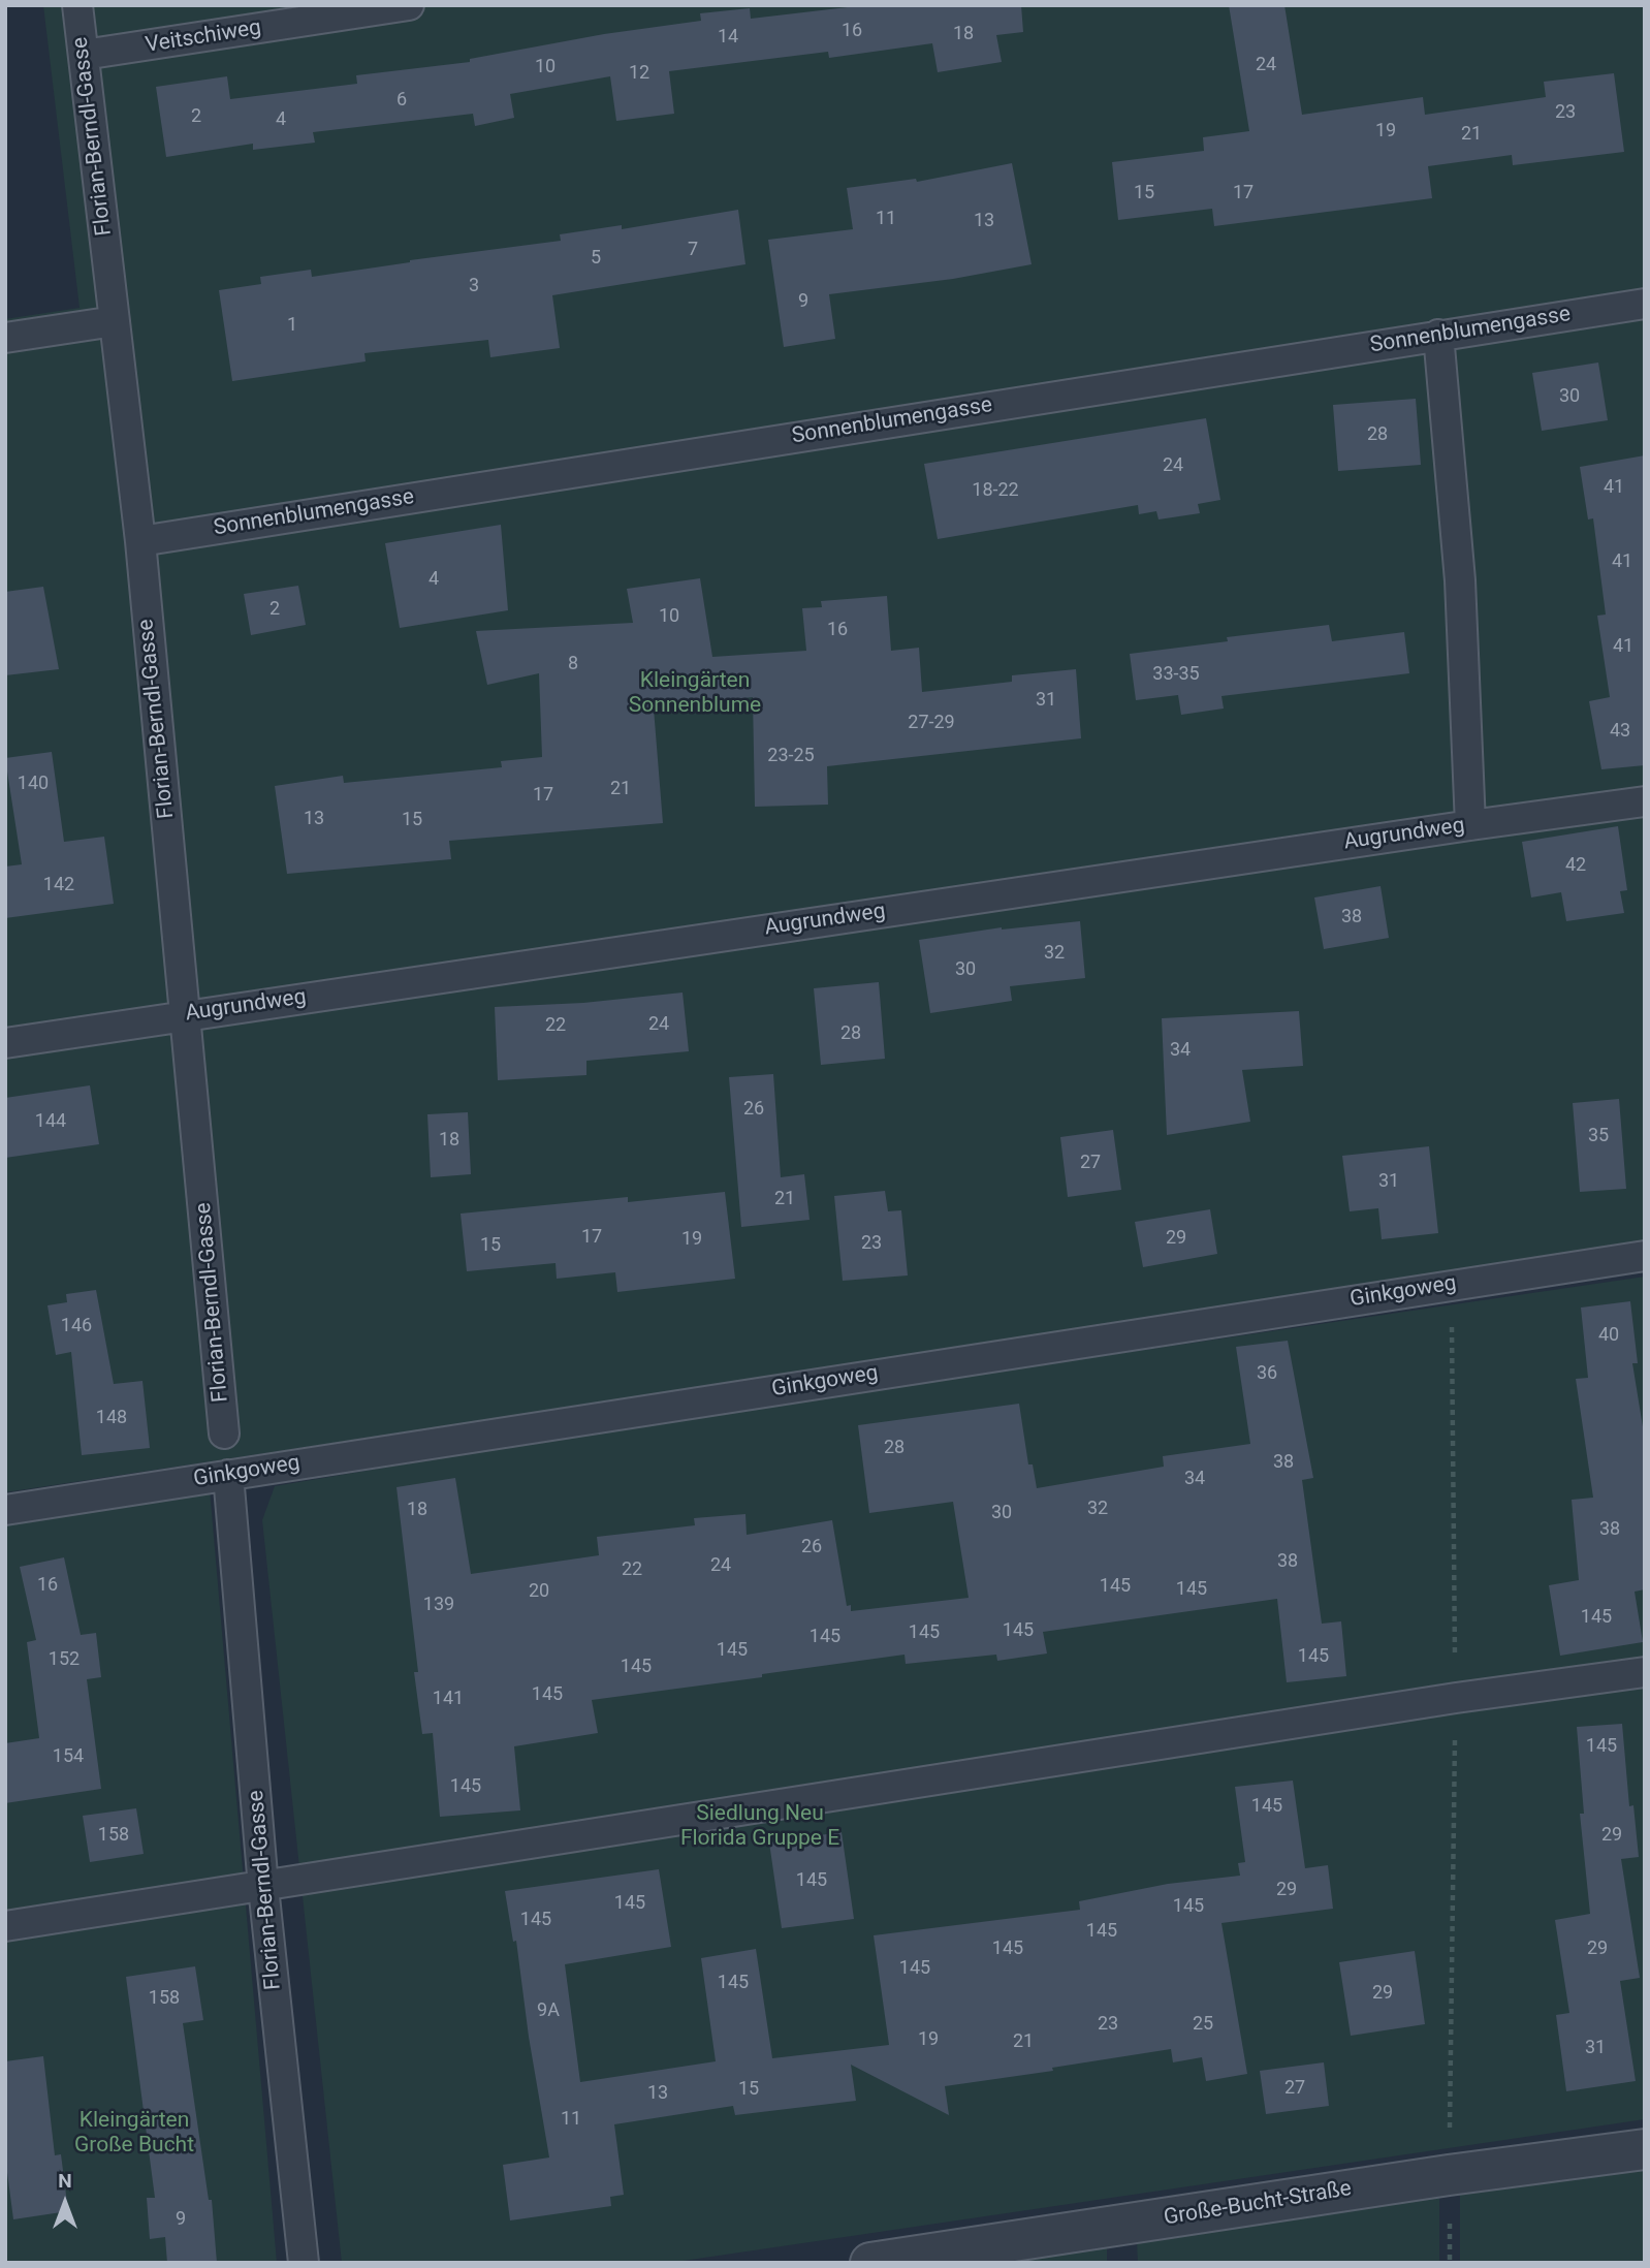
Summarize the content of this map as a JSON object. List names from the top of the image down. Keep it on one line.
{"streets":{"street":["Große-Bucht-Straße"],"lane":["Veitschiweg","Florian-Berndl-Gasse","Sonnenblumengasse","Augrundweg","Ginkgoweg"]},"crossings":[["Veitschiweg","Florian-Berndl-Gasse"],["Florian-Berndl-Gasse","Sonnenblumengasse"],["Florian-Berndl-Gasse","Augrundweg"],["Florian-Berndl-Gasse","Ginkgoweg"]],"parks":["Kleingärten Sonnenblume","Siedlung Neu Florida Gruppe E","Kleingärten Große Bucht"],"house_numbers":["16","18","14","24","10","12","6","23","2","4","19","21","15","17","11","13","7","5","3","9","1","30","28","24","41","18-22","41","4","2","10","16","41","8","33-35","31","27-29","43","23-25","140","21","17","13","15","42","142","38","32","30","24","22","28","34","26","144","35","18","27","31","21","17","29","19","23","15","146","40","36","148","28","38","34","32","18","30","38","26","38","24","22","16","145","145","20","139","145","145","145","145","145","145","152","145","145","141","145","154","145","145","158","29","145","29","145","145","145","145","145","29","145","145","29","158","9A","23","25","19","21","31","27","15","13","11","9"],"north":"top"}
